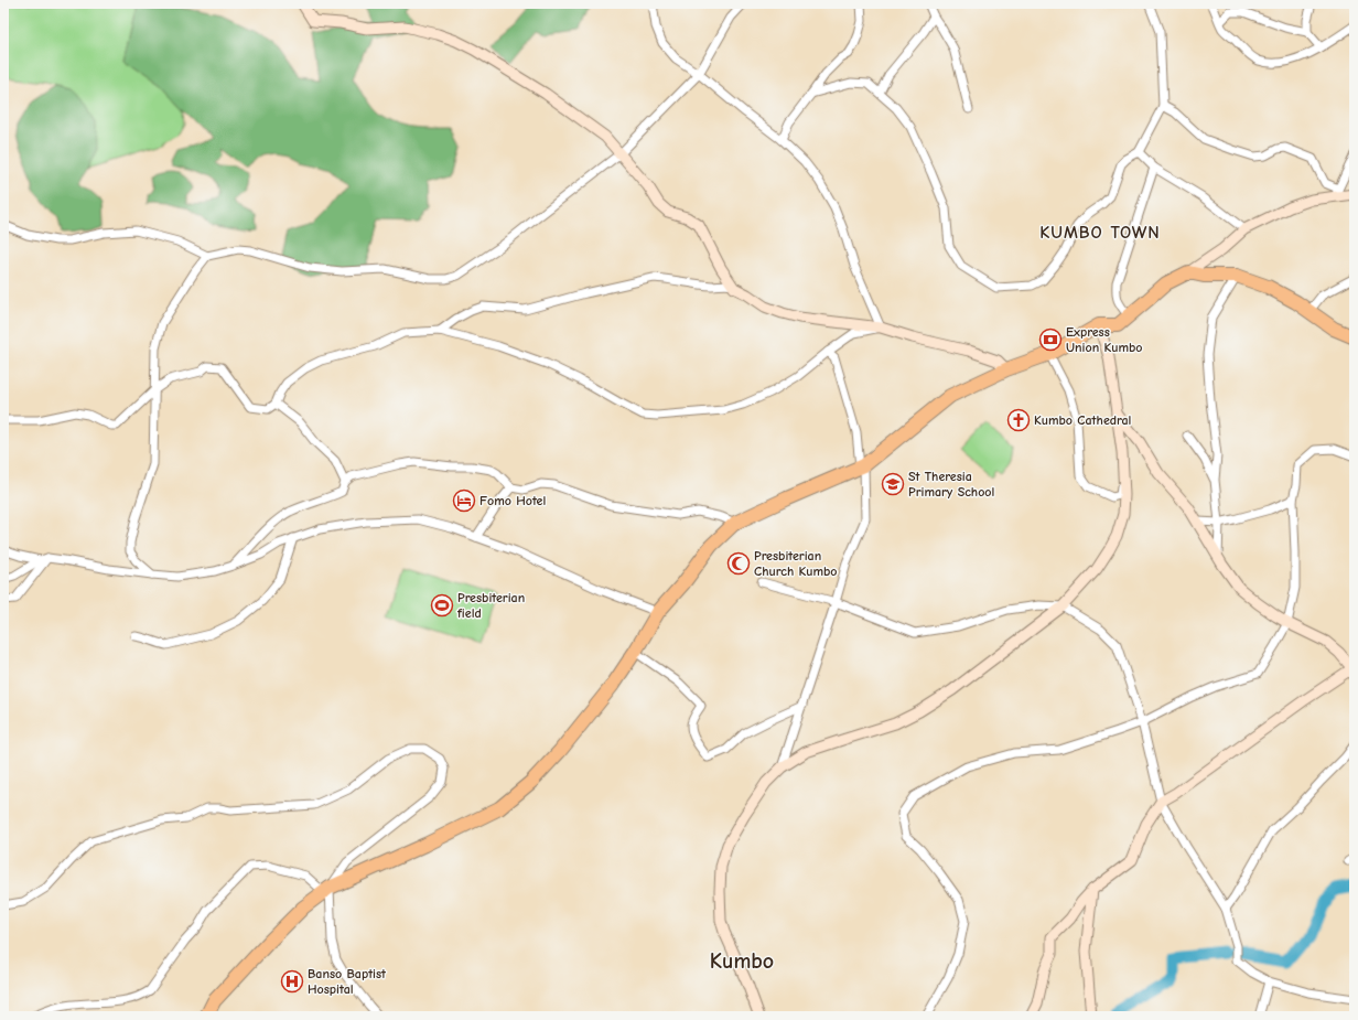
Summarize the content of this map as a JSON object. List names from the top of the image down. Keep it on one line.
{"districts":["KUMBO TOWN","Kumbo"],"places":{"bank":["Express Union Kumbo"],"church":["Kumbo Cathedral"],"school or university":["St Theresia Primary School"],"hotel":["Fomo Hotel"],"mosque":["Presbiterian Church Kumbo"],"sports":["Presbiterian field"],"hospital":["Banso Baptist Hospital"]}}
